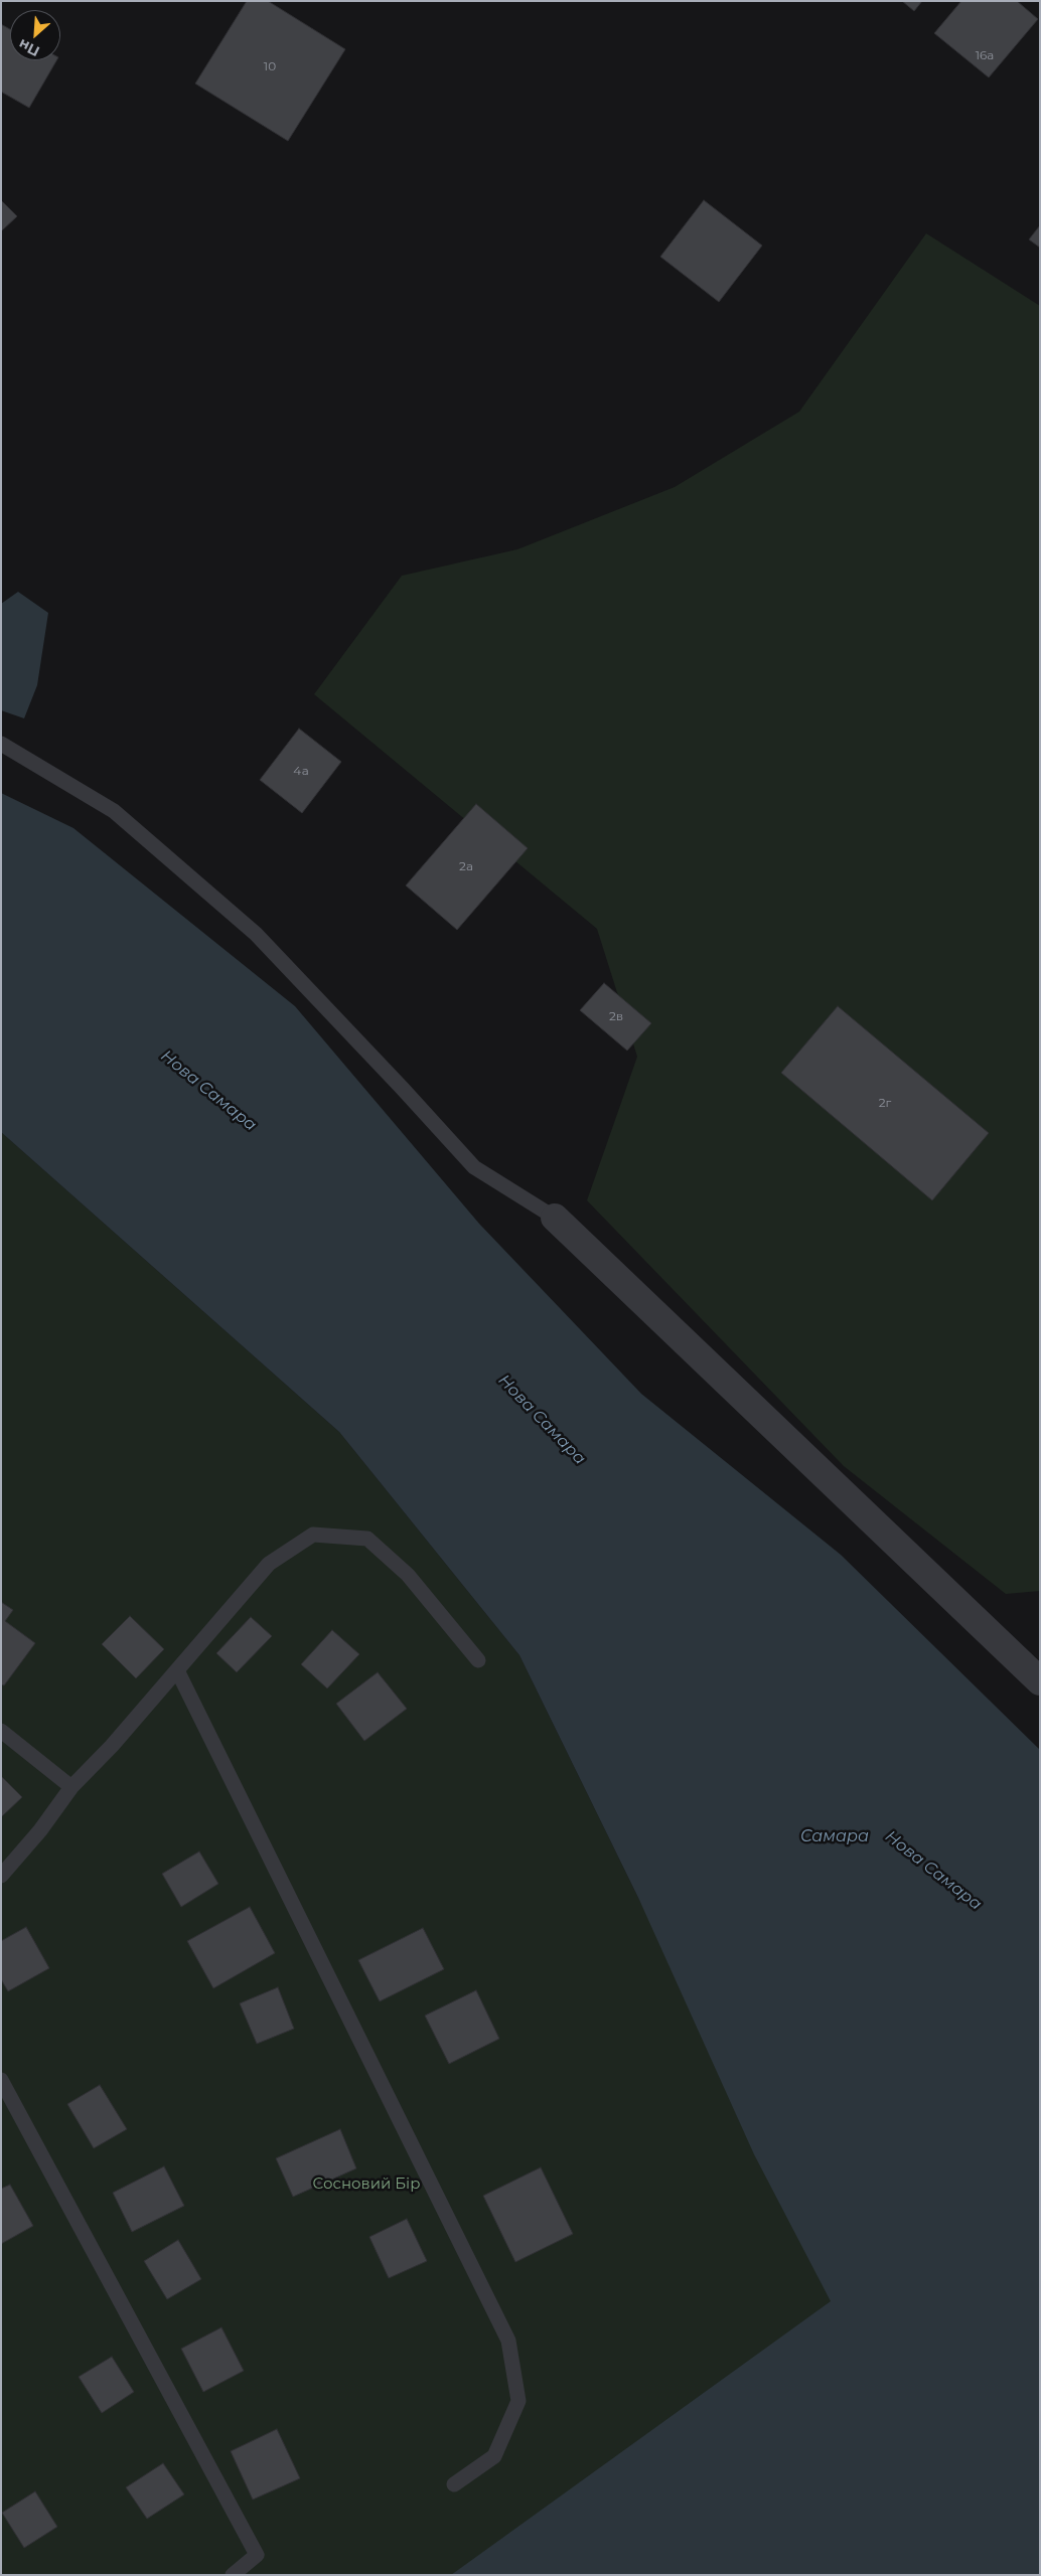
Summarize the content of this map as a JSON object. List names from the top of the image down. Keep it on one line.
{"water":["Нова Самара","Самара"],"parks":["Сосновий Бір"],"house_numbers":["16а","10","4а","2а","2в","2г"],"north":"bottom left"}
